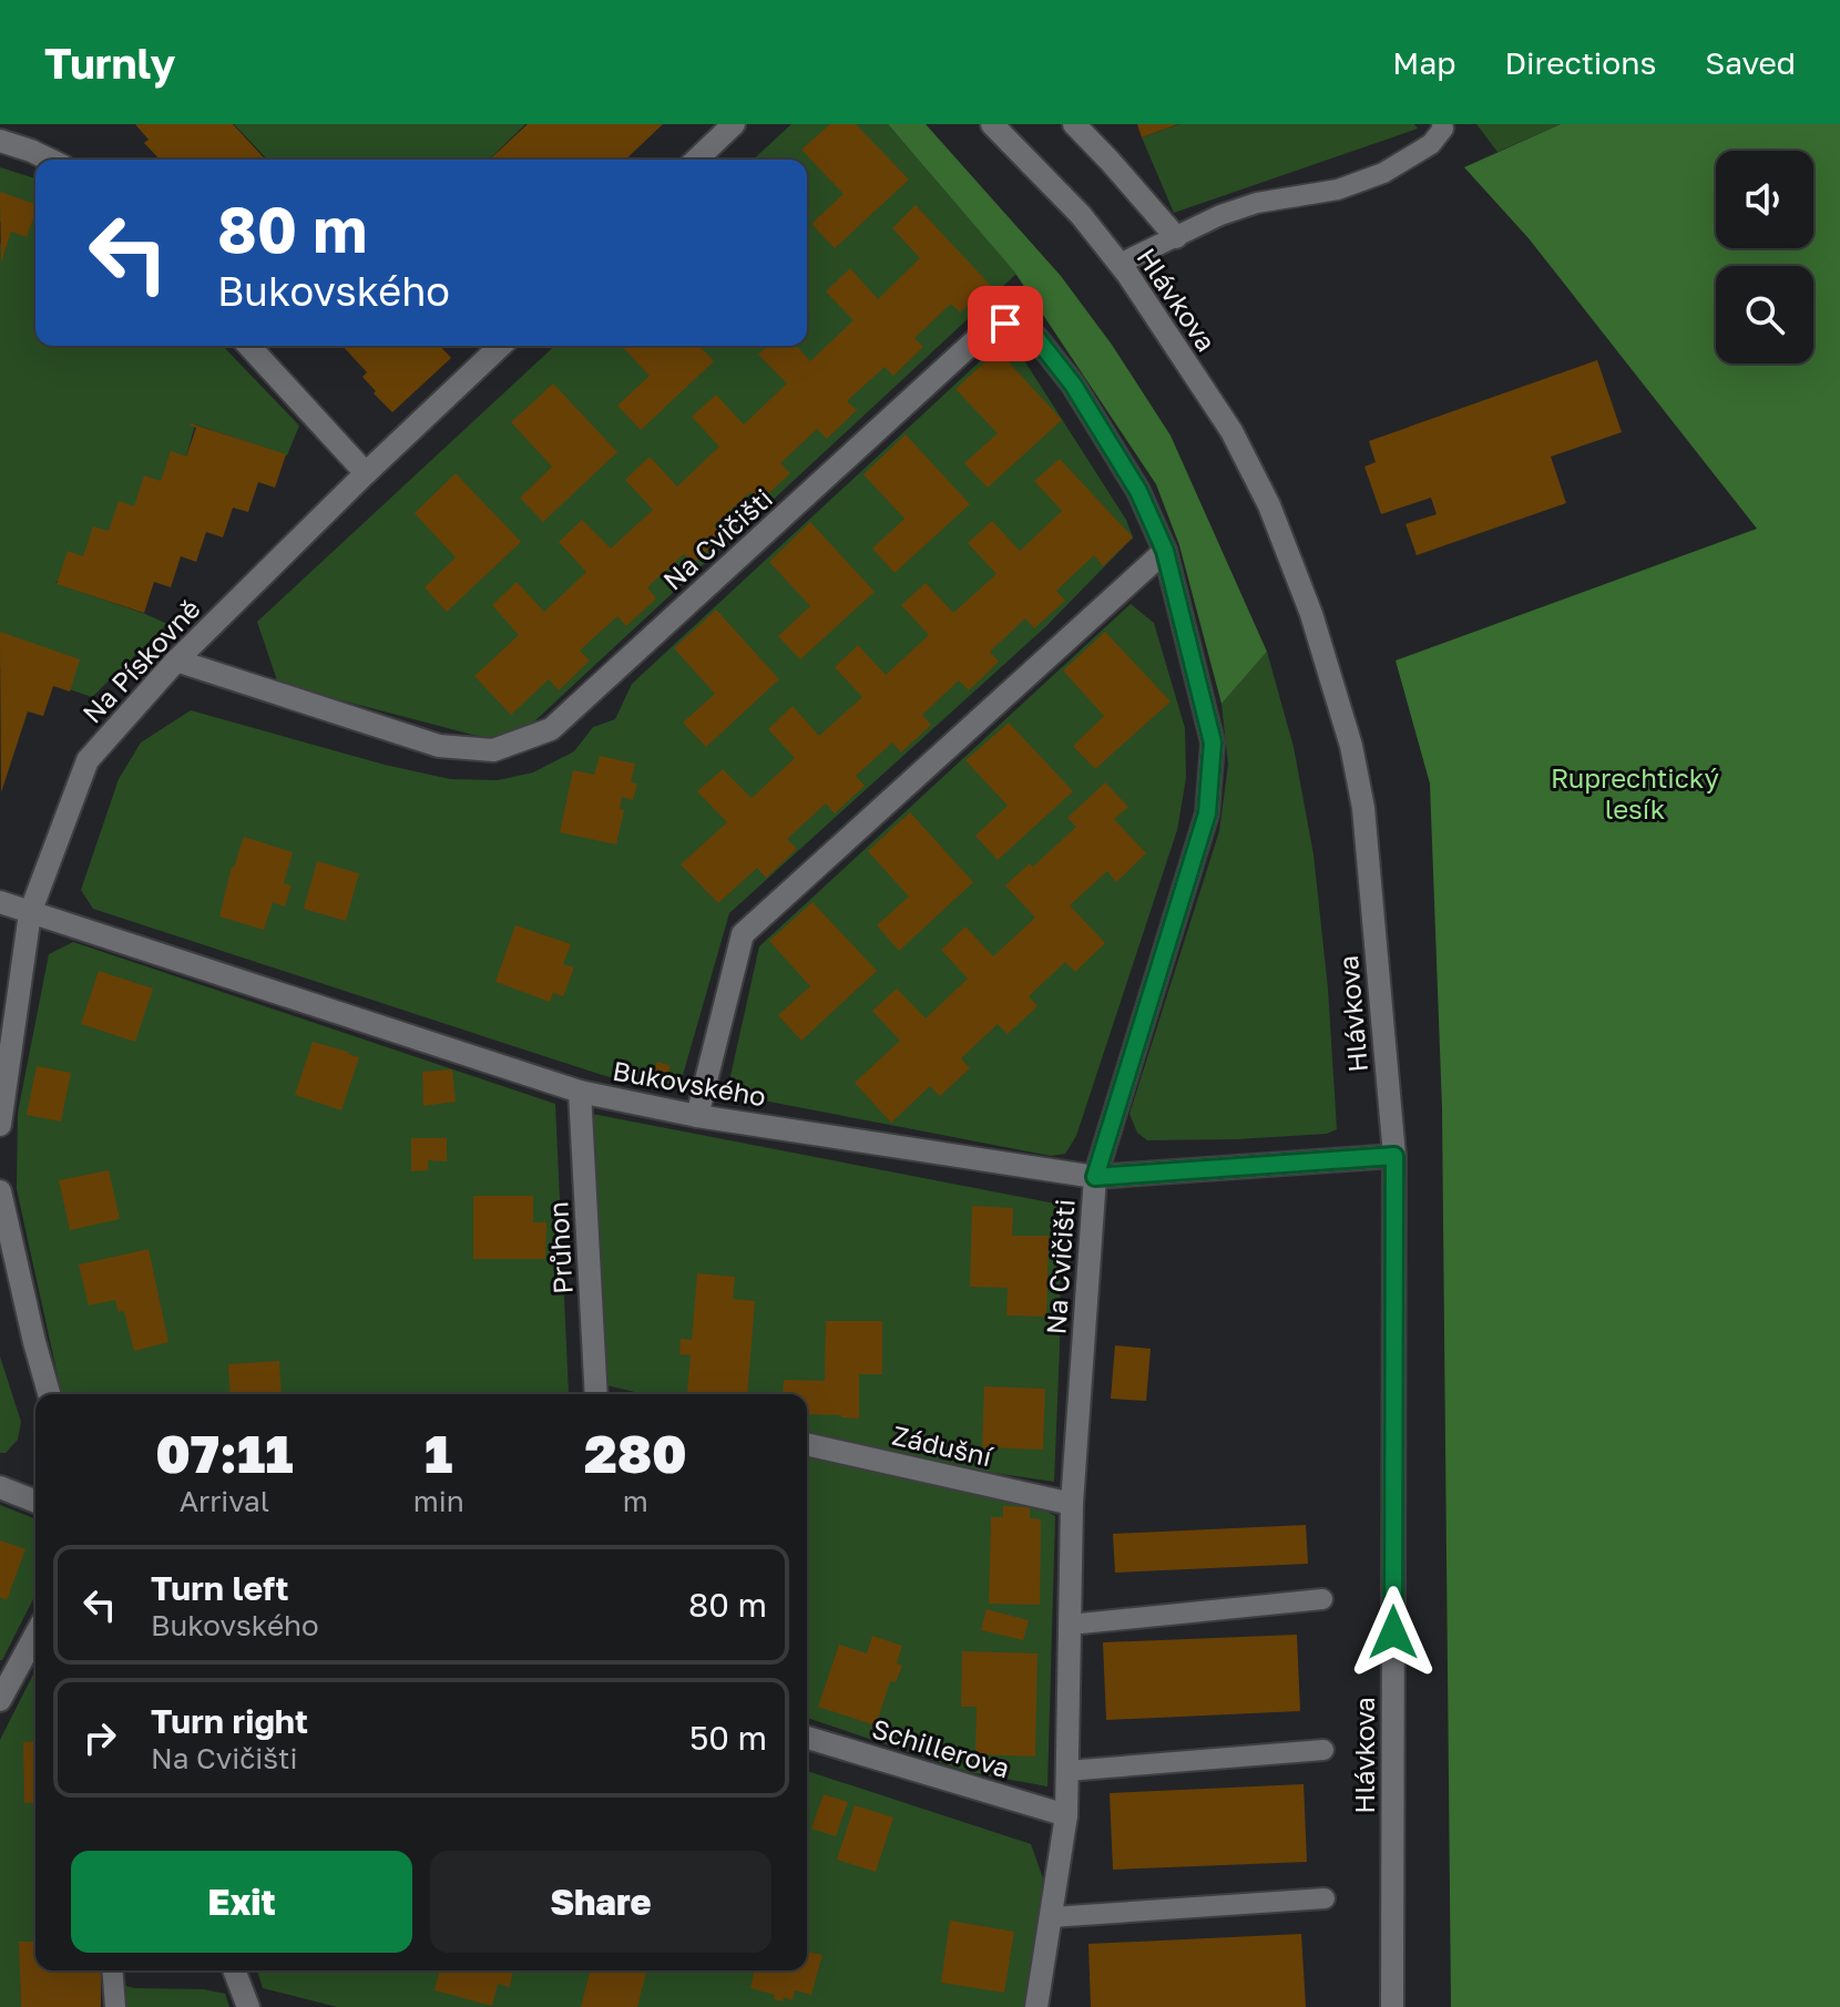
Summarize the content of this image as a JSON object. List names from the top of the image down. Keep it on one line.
{"streets":{"street":["Hlávkova","Na Cvičišti","Na Pískovně","Bukovského","Průhon","Zádušní","Schillerova"]},"crossings":[["Hlávkova","Bukovského"],["Na Cvičišti","Na Pískovně"],["Na Cvičišti","Bukovského"],["Na Cvičišti","Zádušní"],["Na Cvičišti","Schillerova"],["Na Pískovně","Bukovského"],["Bukovského","Průhon"]],"parks":["Ruprechtický lesík"],"page":{"header":"Turnly","nav":["Map","Directions","Saved"],"turn":["80 m","Bukovského"],"eta":["07:11","Arrival","1","min","280","m"],"list":[{"name":"Turn left","note":"Bukovského","value":"80 m"},{"name":"Turn right","note":"Na Cvičišti","value":"50 m"}],"buttons":["Exit","Share"]}}
